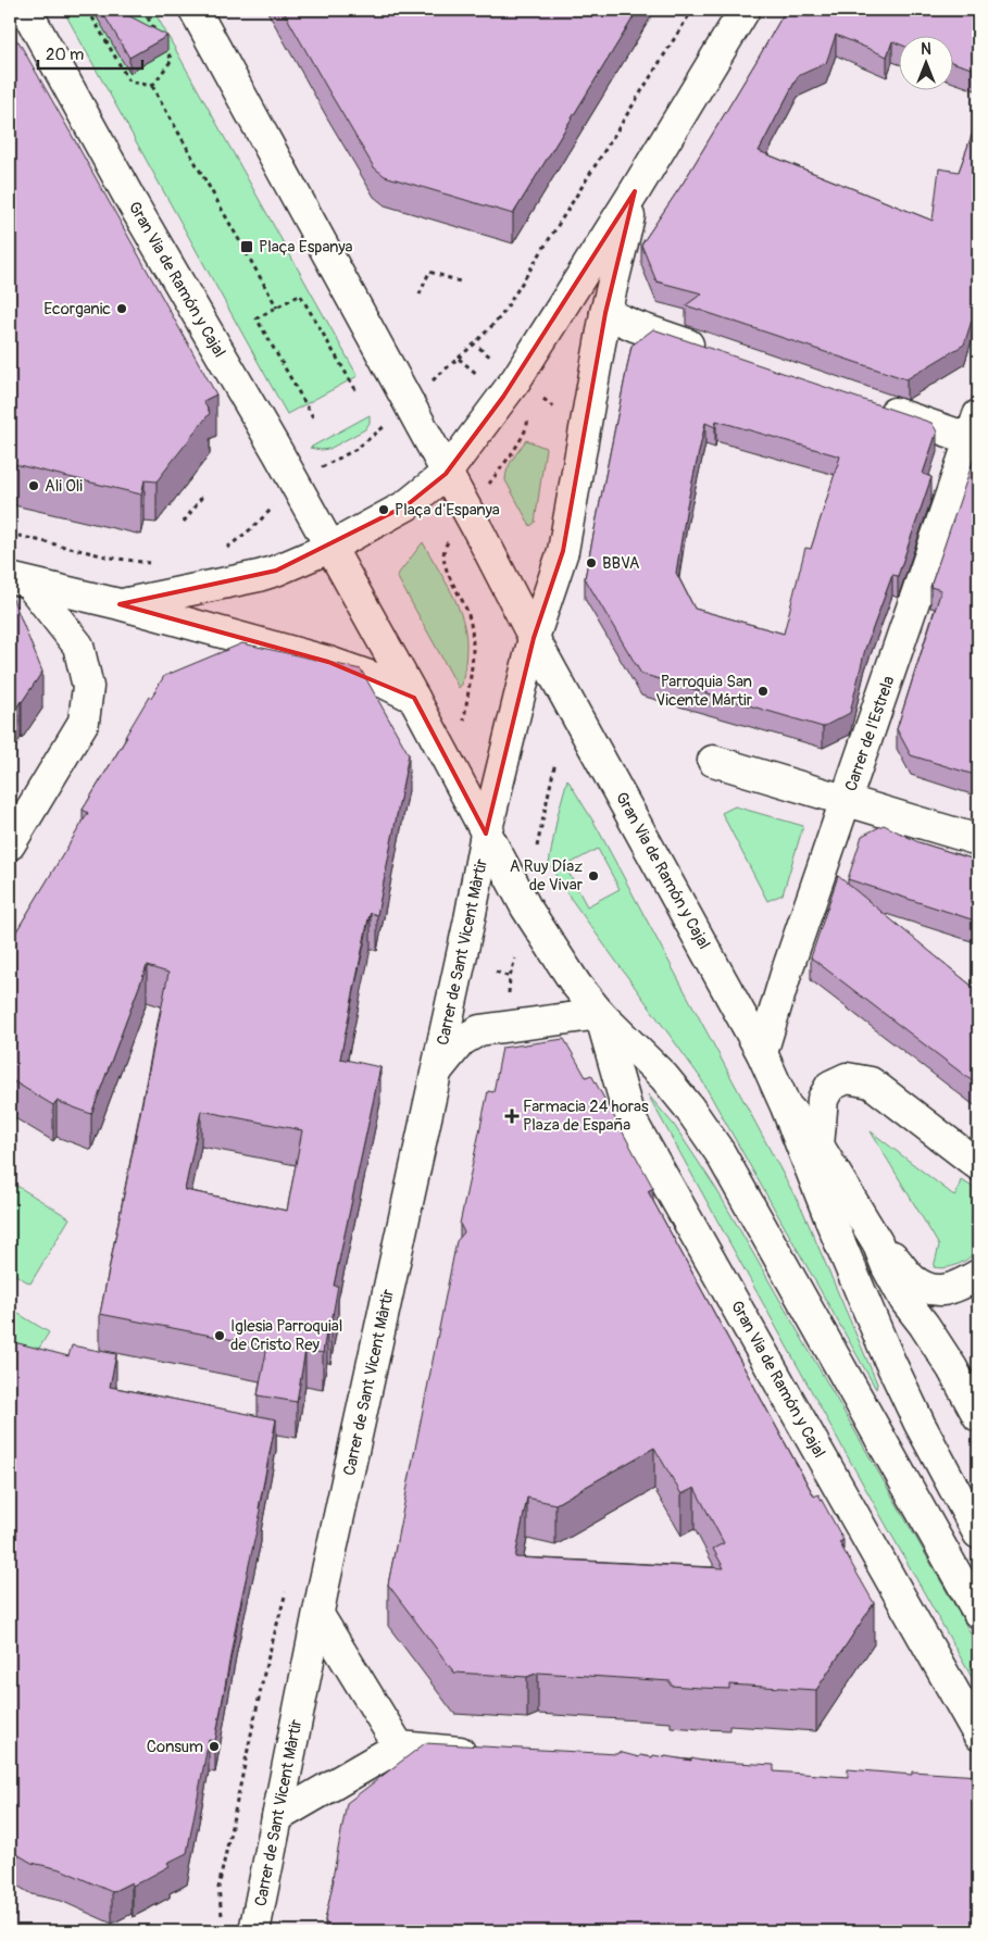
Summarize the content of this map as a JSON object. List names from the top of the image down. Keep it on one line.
{"streets":{"main road":["Gran Via de Ramón y Cajal","Carrer de l'Estrela","Carrer de Sant Vicent Màrtir"]},"crossings":[["Gran Via de Ramón y Cajal","Carrer de l'Estrela"],["Gran Via de Ramón y Cajal","Carrer de Sant Vicent Màrtir"]],"places":{"transit":["Plaça Espanya"],"other":["Ecorganic","Ali Oli","Plaça d'Espanya","BBVA","Parroquia San Vicente Mártir","A Ruy Díaz de Vivar","Iglesia Parroquial de Cristo Rey","Consum"],"health":["Farmacia 24 horas Plaza de España"]},"scale_bar":"20 m","north":"top"}
